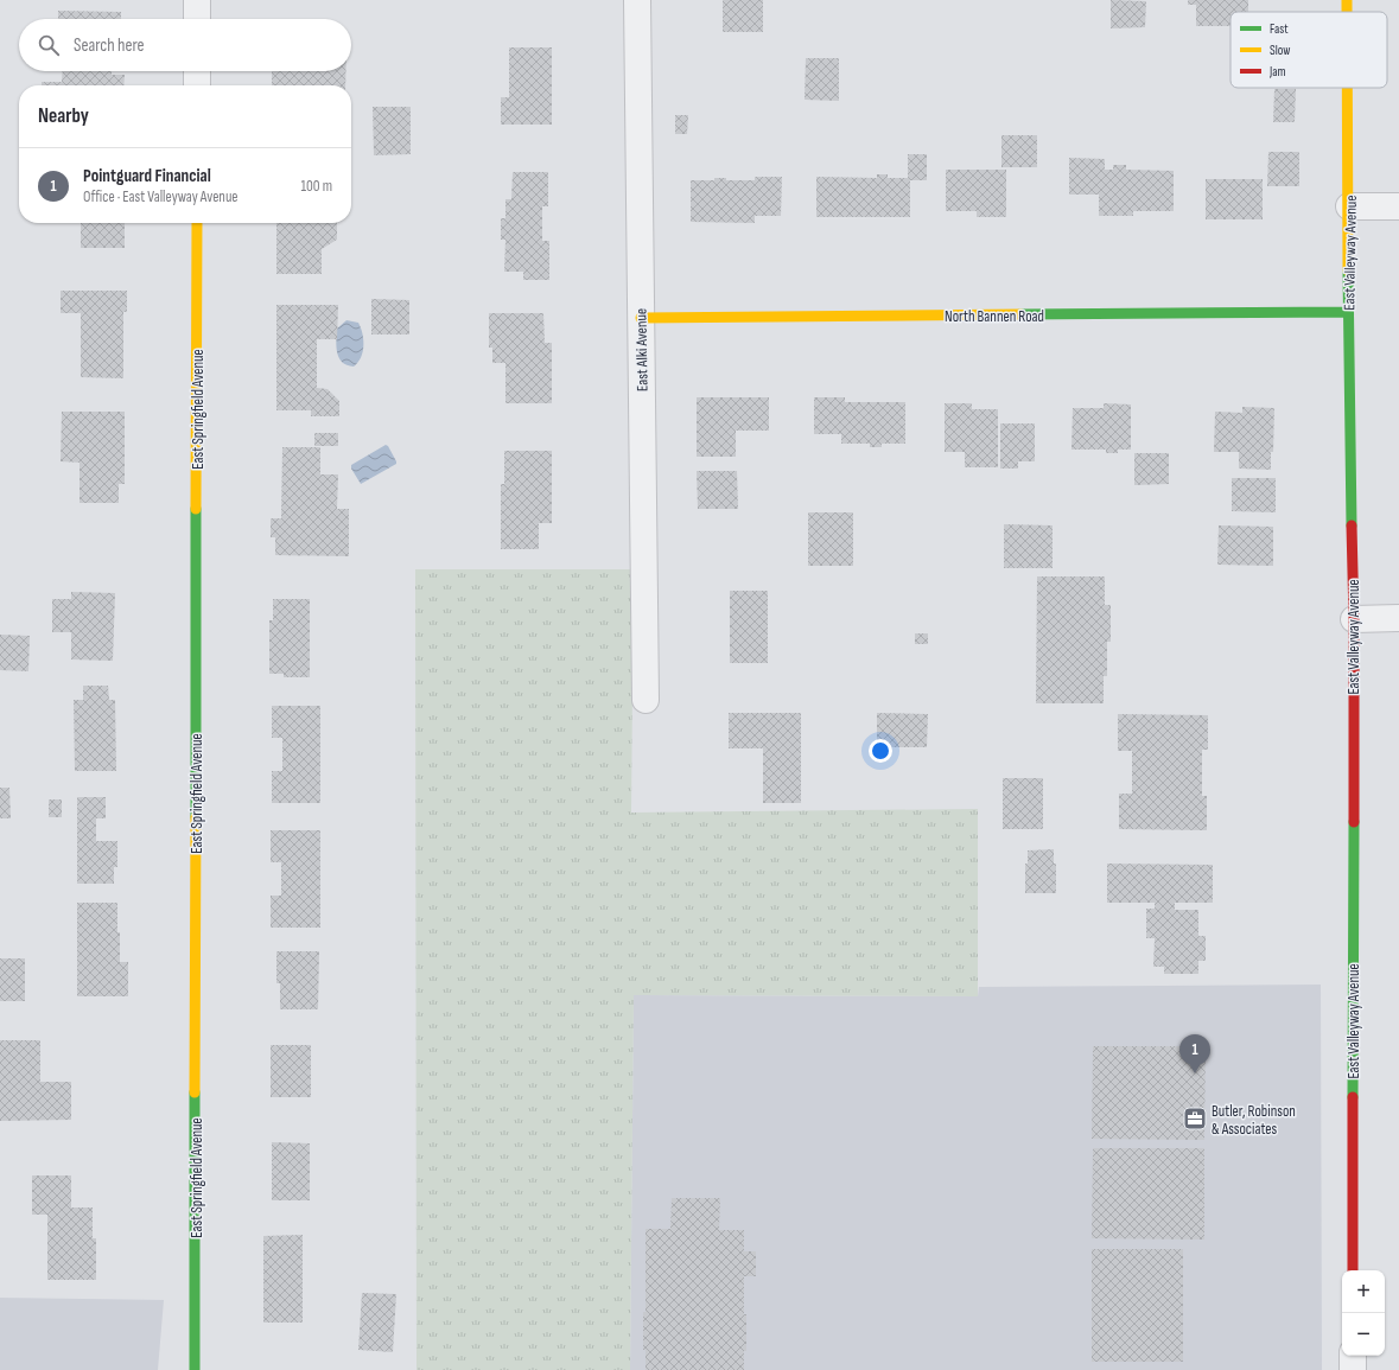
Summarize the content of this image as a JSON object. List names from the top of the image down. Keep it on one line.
{"streets":{"street":["East Valleyway Avenue","North Bannen Road","East Alki Avenue","East Springfield Avenue"]},"crossings":[["East Valleyway Avenue","North Bannen Road"],["North Bannen Road","East Alki Avenue"]],"places":{"office":["Butler, Robinson & Associates"]},"legend":["Fast","Slow","Jam"],"page":{"search":"Search here","heading":"Nearby","list":[{"mark":"1","name":"Pointguard Financial","note":"Office · East Valleyway Avenue","value":"100 m"}],"pins":"1","map_buttons":["+","−"]}}
